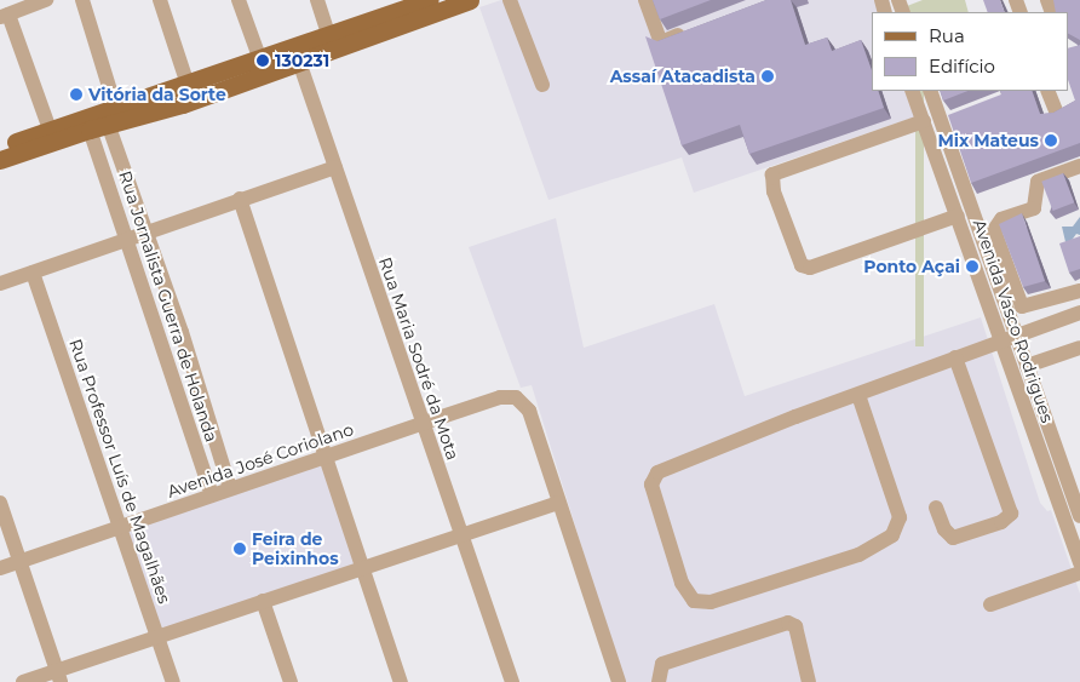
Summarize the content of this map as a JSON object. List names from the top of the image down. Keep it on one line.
{"streets":{"street":["Rua Jornalista Guerra de Holanda","Avenida Vasco Rodrigues","Rua Maria Sodré da Mota","Avenida José Coriolano","Rua Professor Luís de Magalhães"]},"crossings":[["Rua Jornalista Guerra de Holanda","Avenida José Coriolano"],["Rua Maria Sodré da Mota","Avenida José Coriolano"],["Avenida José Coriolano","Rua Professor Luís de Magalhães"]],"places":["130231","Assaí Atacadista","Vitória da Sorte","Mix Mateus","Ponto Açai","Feira de Peixinhos"],"legend":["Rua","Edifício"]}
